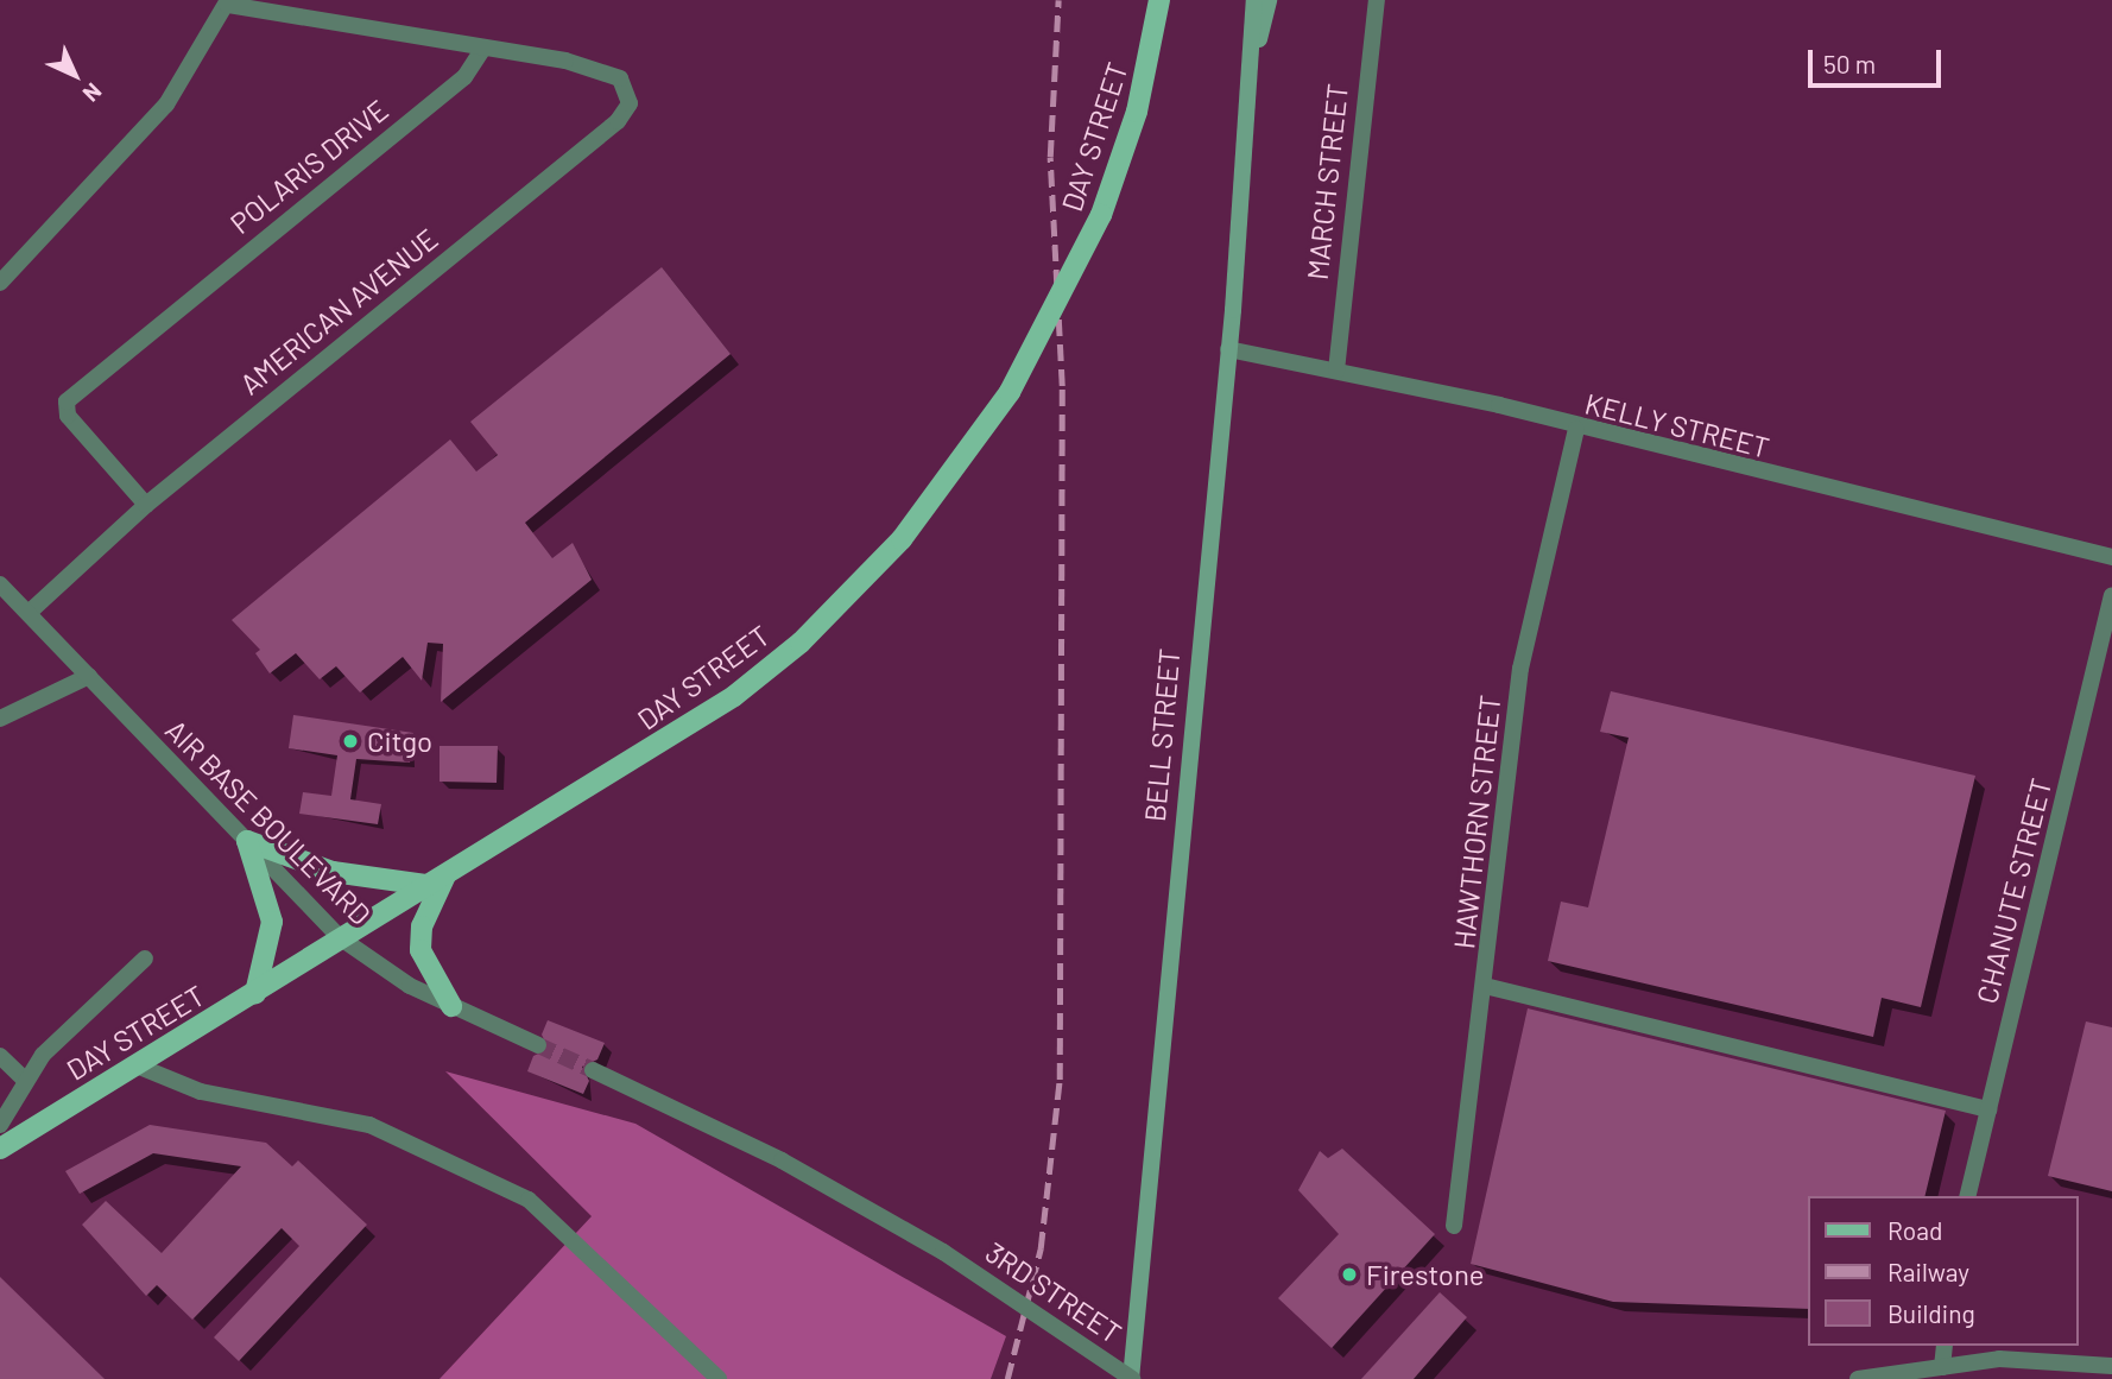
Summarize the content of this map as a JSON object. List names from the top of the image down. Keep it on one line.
{"streets":{"main road":["DAY STREET","BELL STREET"],"street":["POLARIS DRIVE","MARCH STREET","AMERICAN AVENUE","KELLY STREET","AIR BASE BOULEVARD","HAWTHORN STREET","CHANUTE STREET","3RD STREET"]},"crossings":[["DAY STREET","AIR BASE BOULEVARD"],["POLARIS DRIVE","AMERICAN AVENUE"],["MARCH STREET","KELLY STREET"],["AMERICAN AVENUE","AIR BASE BOULEVARD"],["KELLY STREET","BELL STREET"],["KELLY STREET","HAWTHORN STREET"],["BELL STREET","3RD STREET"]],"places":["Citgo","Firestone"],"legend":["Road","Railway","Building"],"scale_bar":"50 m","north":"bottom right"}
